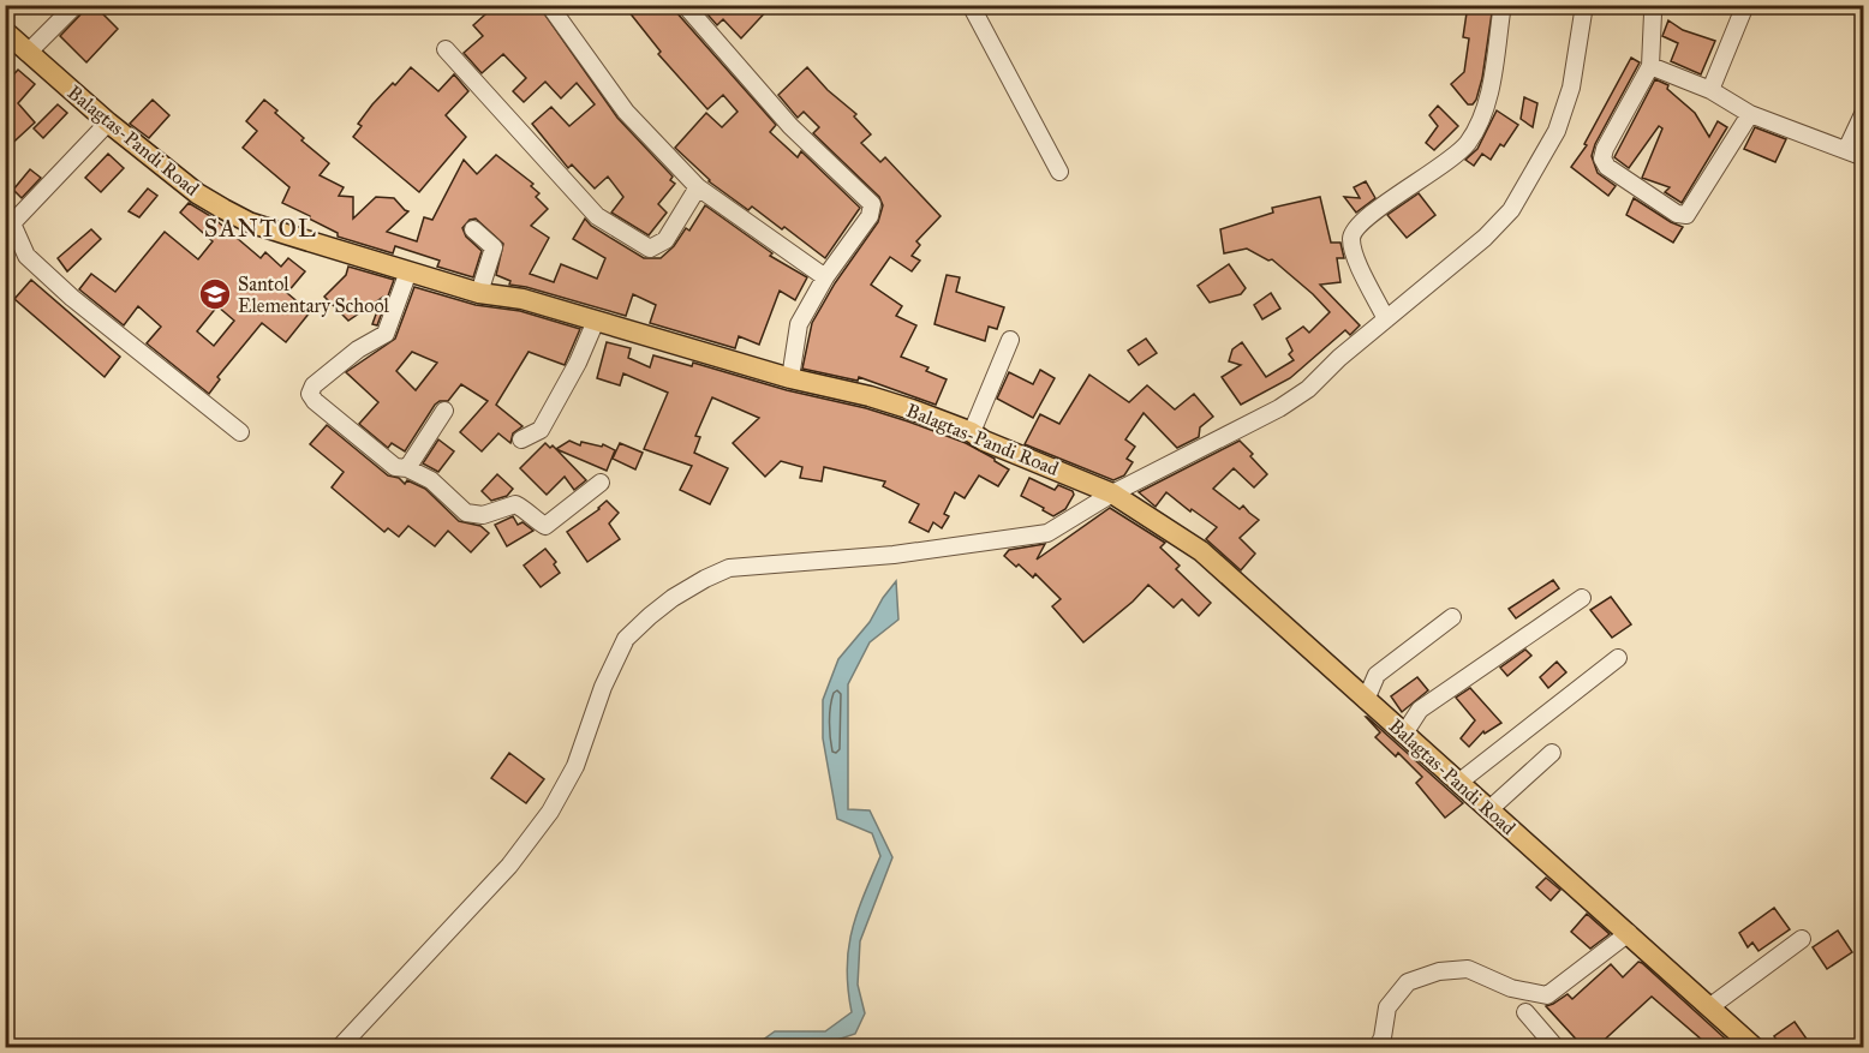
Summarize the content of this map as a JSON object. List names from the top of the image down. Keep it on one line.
{"streets":{"main road":["Balagtas-Pandi Road"]},"districts":["SANTOL"],"places":{"school or university":["Santol Elementary School"]}}
